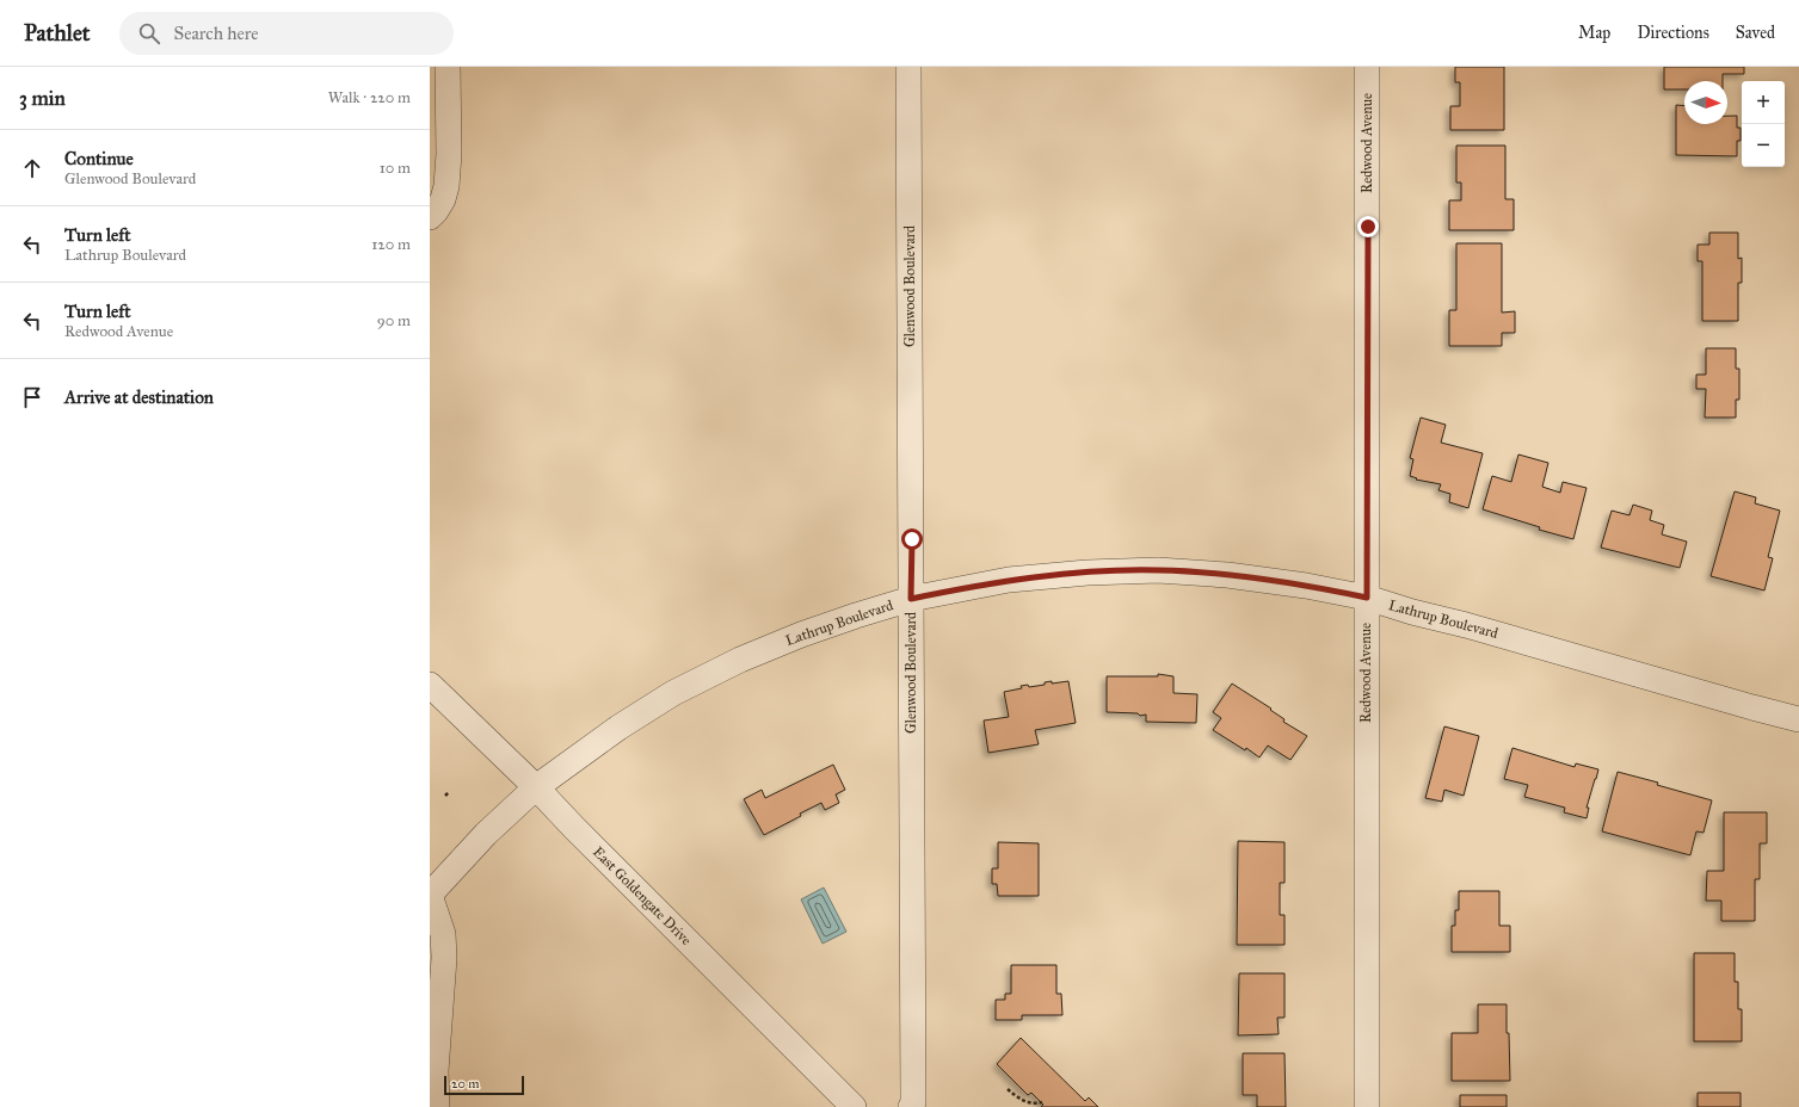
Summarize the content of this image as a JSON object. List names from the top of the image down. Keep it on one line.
{"streets":{"street":["Redwood Avenue","Glenwood Boulevard","Lathrup Boulevard","East Goldengate Drive"]},"crossings":[["Redwood Avenue","Lathrup Boulevard"],["Glenwood Boulevard","Lathrup Boulevard"],["Lathrup Boulevard","East Goldengate Drive"]],"scale_bar":"20 m","north":"right","page":{"header":"Pathlet","search":"Search here","nav":["Map","Directions","Saved"],"heading":["3 min","Walk · 220 m"],"map_buttons":["+","−"],"list":[["Continue","Glenwood Boulevard","10 m"],["Turn left","Lathrup Boulevard","120 m"],["Turn left","Redwood Avenue","90 m"],"Arrive at destination"],"scale":"20 m"}}
